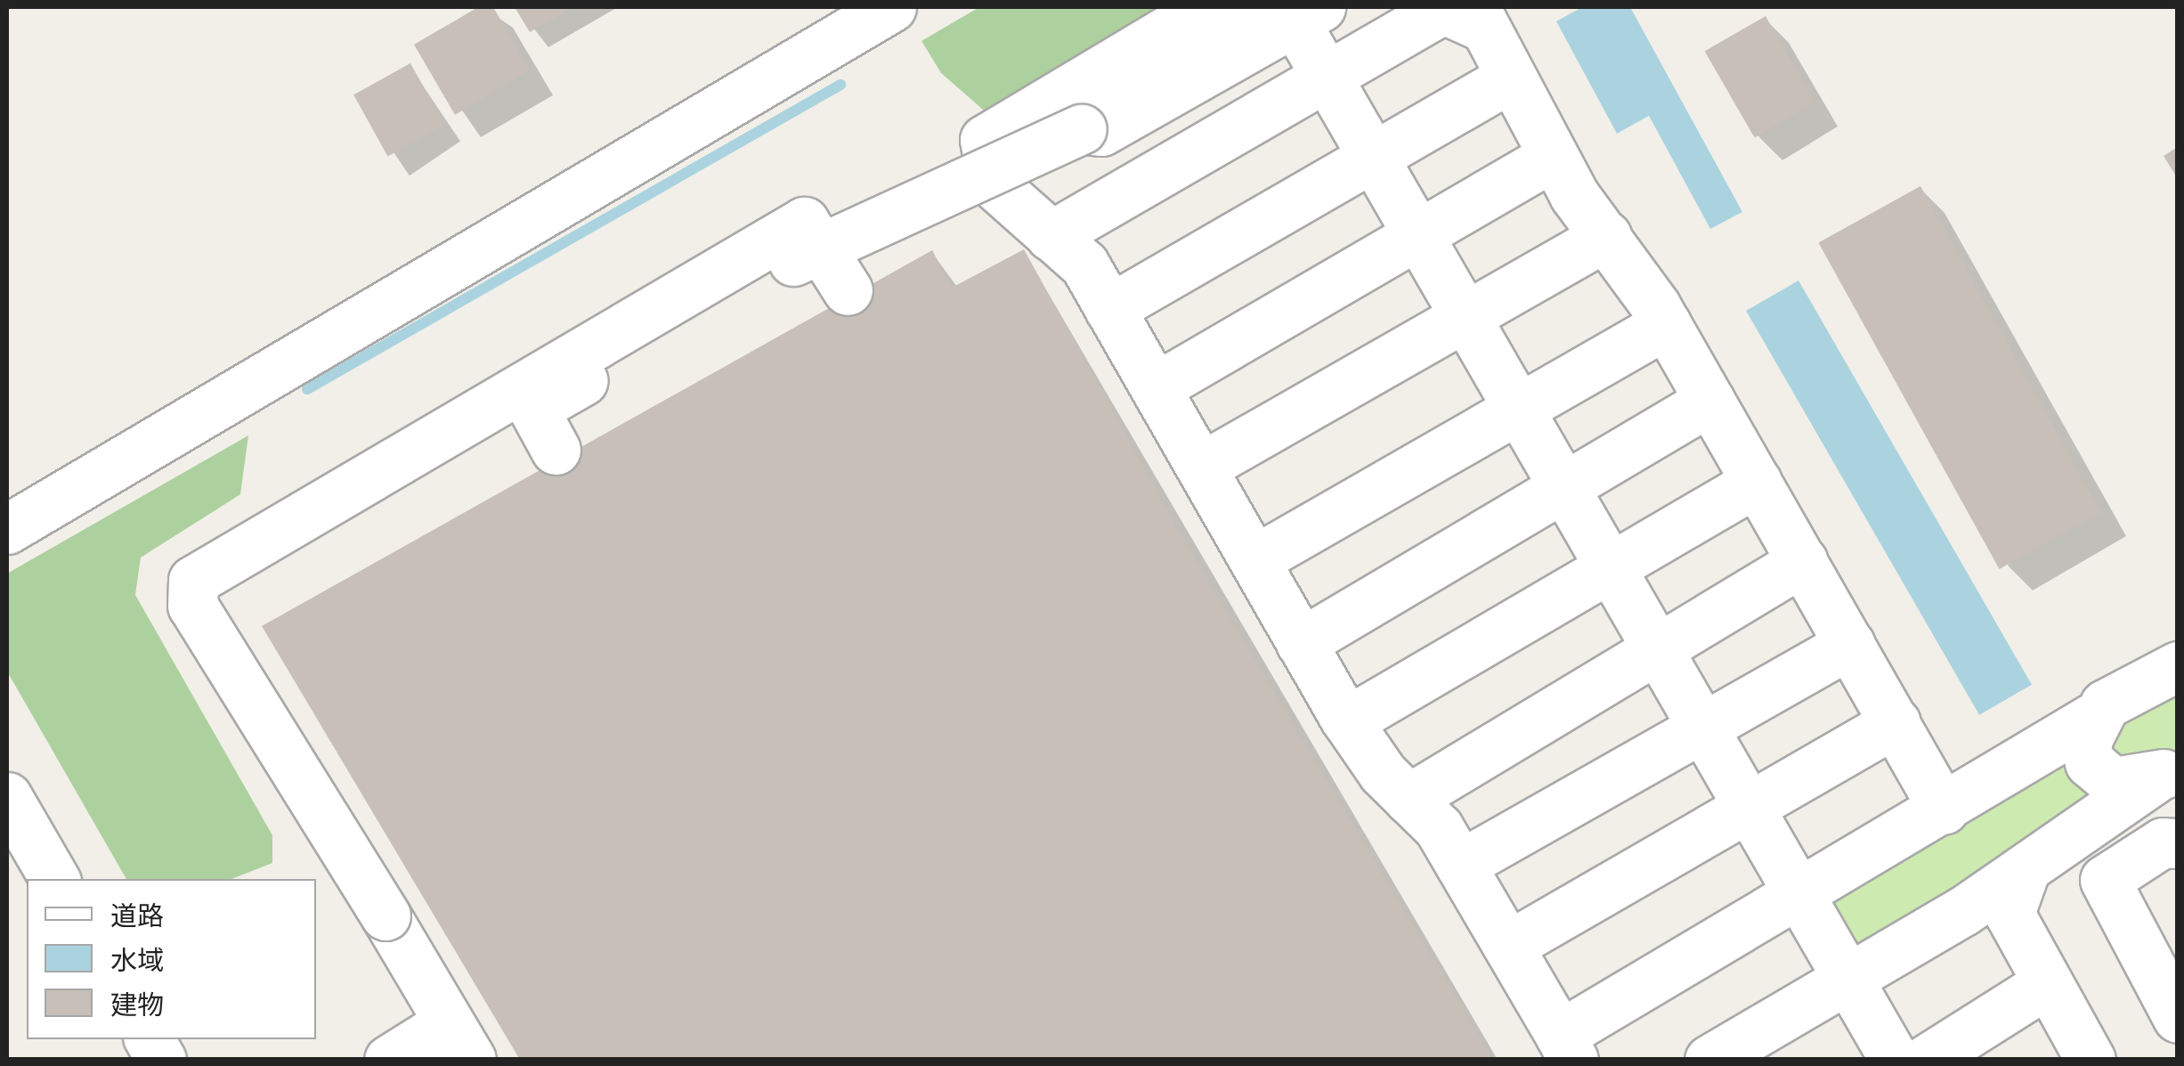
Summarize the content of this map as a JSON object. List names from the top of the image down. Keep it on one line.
{"legend":["道路","水域","建物"]}
